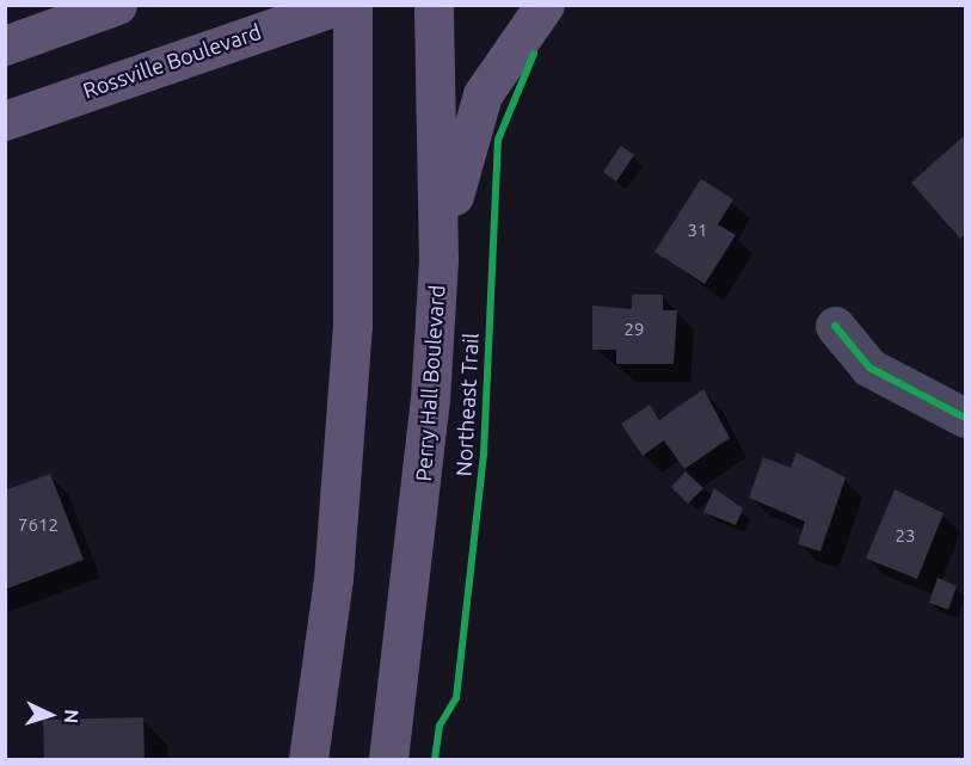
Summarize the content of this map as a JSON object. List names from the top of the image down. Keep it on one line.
{"streets":{"main road":["Rossville Boulevard","Perry Hall Boulevard"],"cycle path":["Northeast Trail"]},"house_numbers":["31","29","7612","23"],"north":"right"}
